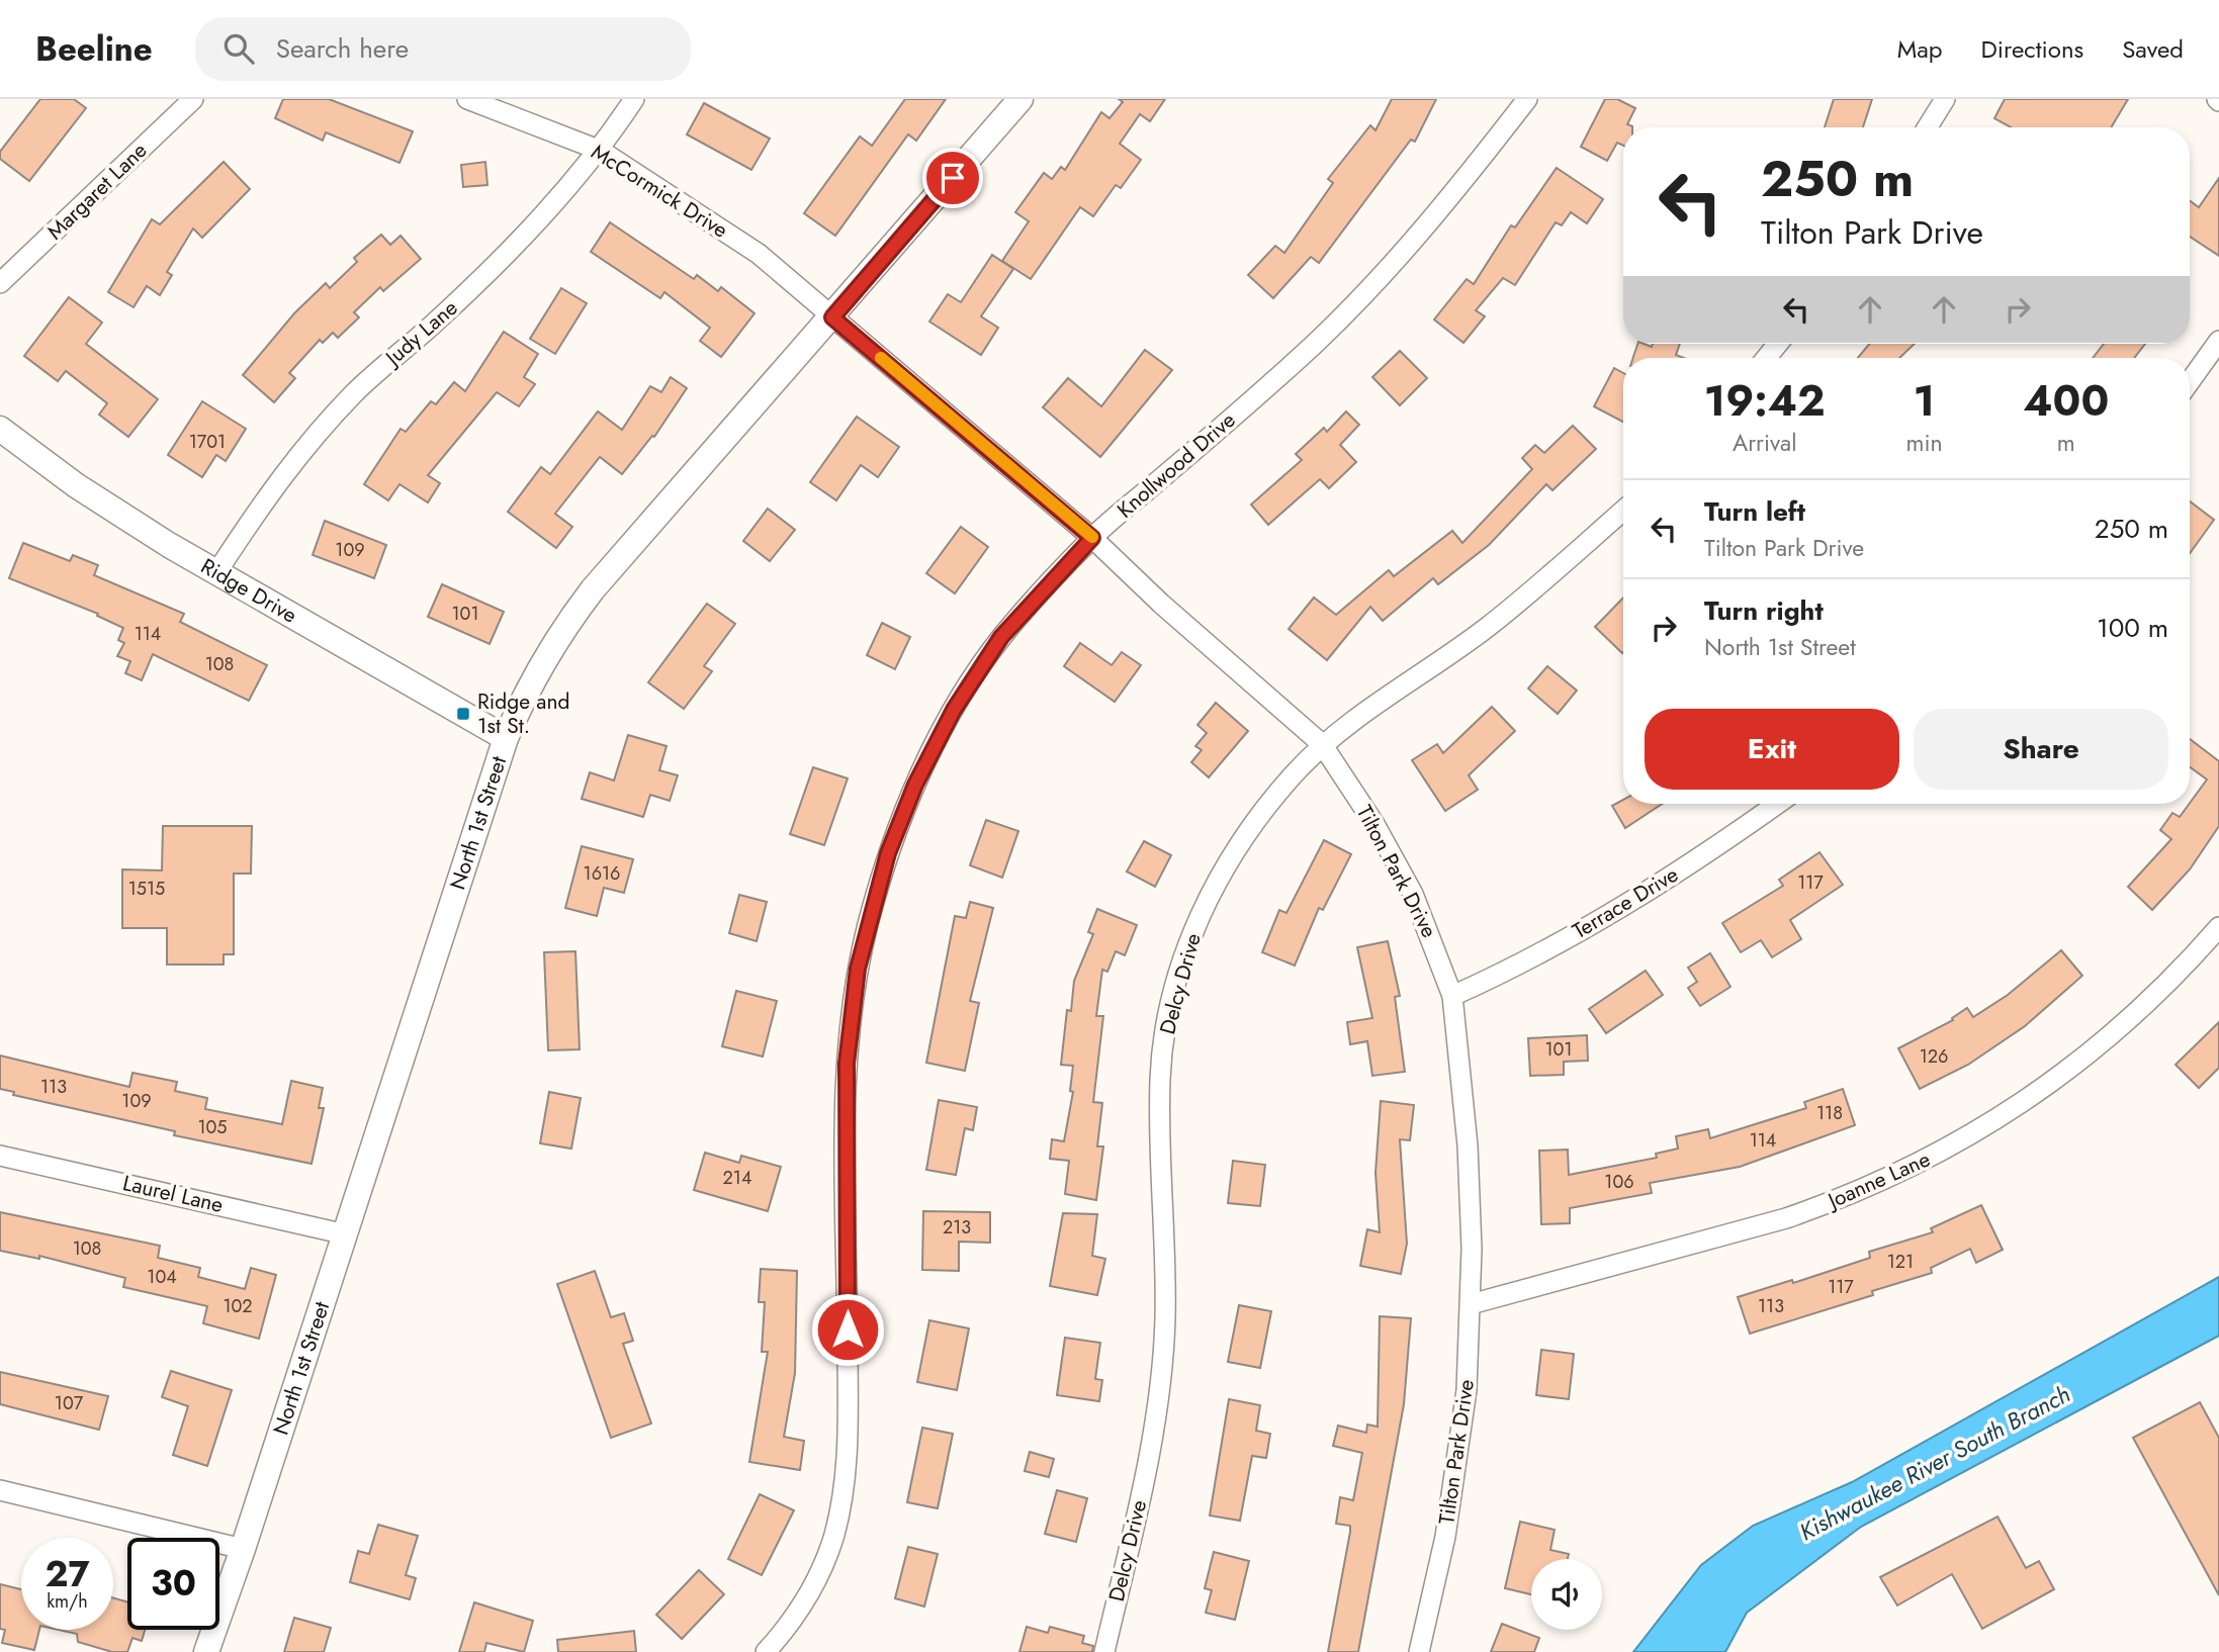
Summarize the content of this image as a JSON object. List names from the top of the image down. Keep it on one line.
{"streets":{"street":["Margaret Lane","McCormick Drive","Judy Lane","Knollwood Drive","Ridge Drive","North 1st Street","Tilton Park Drive","Terrace Drive","Delcy Drive","Joanne Lane","Laurel Lane"]},"crossings":[["McCormick Drive","Judy Lane"],["McCormick Drive","North 1st Street"],["McCormick Drive","Tilton Park Drive"],["Judy Lane","Ridge Drive"],["Knollwood Drive","Tilton Park Drive"],["Ridge Drive","North 1st Street"],["North 1st Street","Tilton Park Drive"],["North 1st Street","Laurel Lane"],["Tilton Park Drive","Terrace Drive"],["Tilton Park Drive","Delcy Drive"],["Tilton Park Drive","Joanne Lane"]],"water":["Kishwaukee River South Branch"],"places":{"transit":["Ridge and 1st St."]},"house_numbers":["1701","109","101","114","108","1616","117","1515","101","126","113","109","118","105","114","214","106","213","108","121","104","117","102","113","107"],"page":{"header":"Beeline","search":"Search here","nav":["Map","Directions","Saved"],"turn":["250 m","Tilton Park Drive"],"eta":["19:42","Arrival","1","min","400","m"],"list":[{"name":"Turn left","note":"Tilton Park Drive","value":"250 m"},{"name":"Turn right","note":"North 1st Street","value":"100 m"}],"buttons":["Exit","Share"],"speed":"27 km/h","limit":"30"}}
